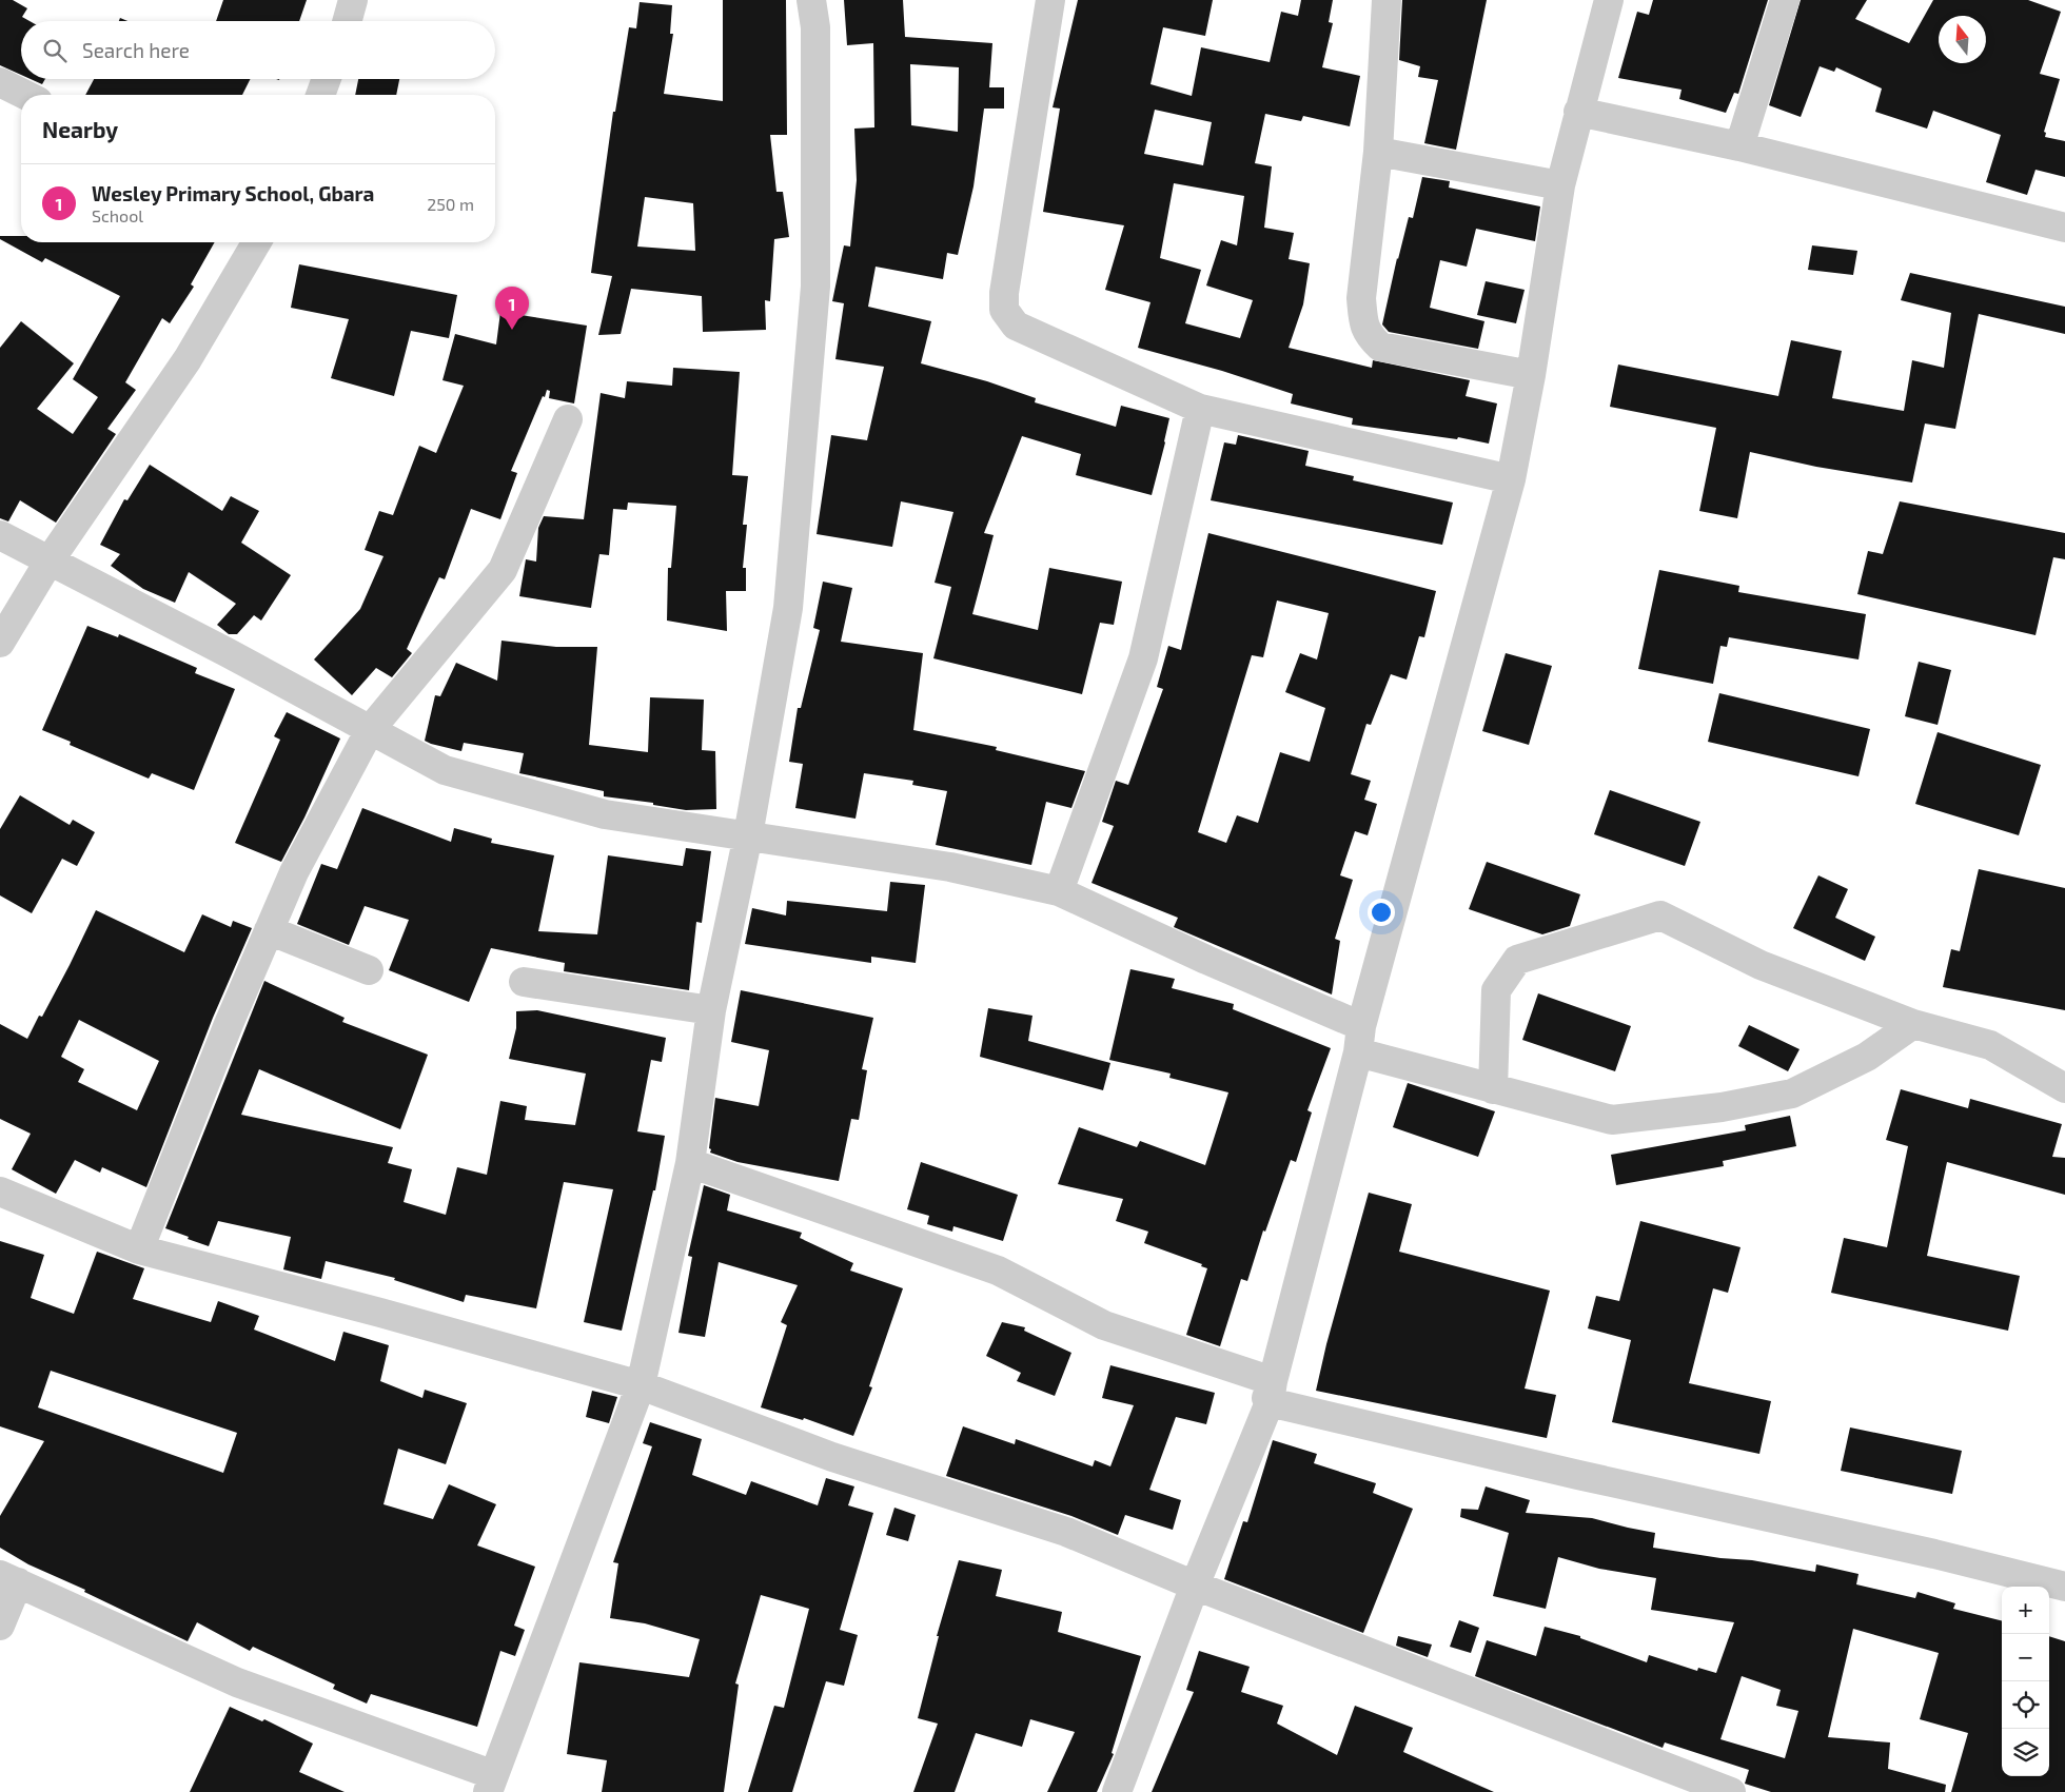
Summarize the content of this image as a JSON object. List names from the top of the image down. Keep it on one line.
{"north":"top","page":{"search":"Search here","heading":"Nearby","list":[{"mark":"1","name":"Wesley Primary School, Gbara","note":"School","value":"250 m"}],"pins":"1","map_buttons":["+","−"]}}
